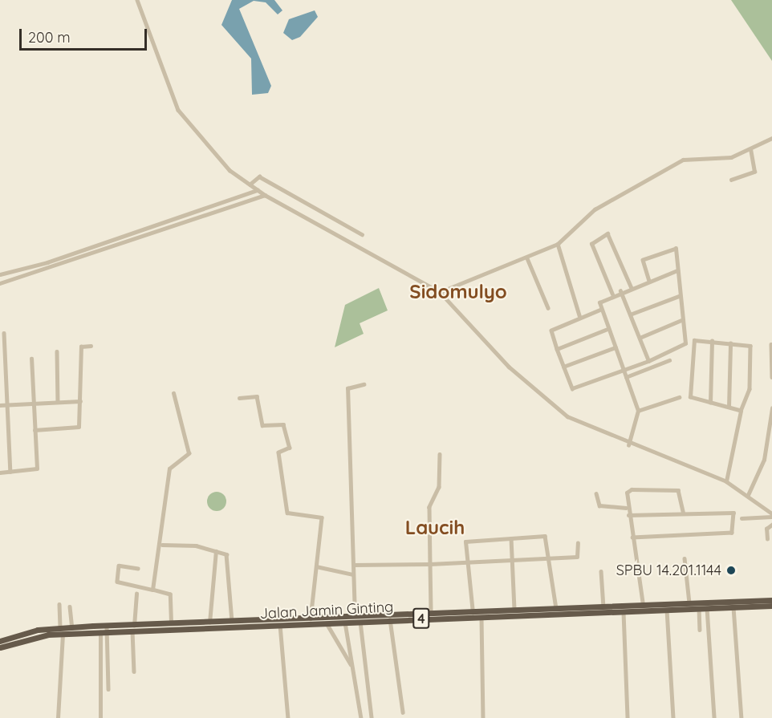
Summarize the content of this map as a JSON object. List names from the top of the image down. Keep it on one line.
{"streets":{"highway":["Jalan Jamin Ginting","4"]},"districts":["Sidomulyo","Laucih"],"places":["SPBU 14.201.1144"],"scale_bar":"200 m"}
